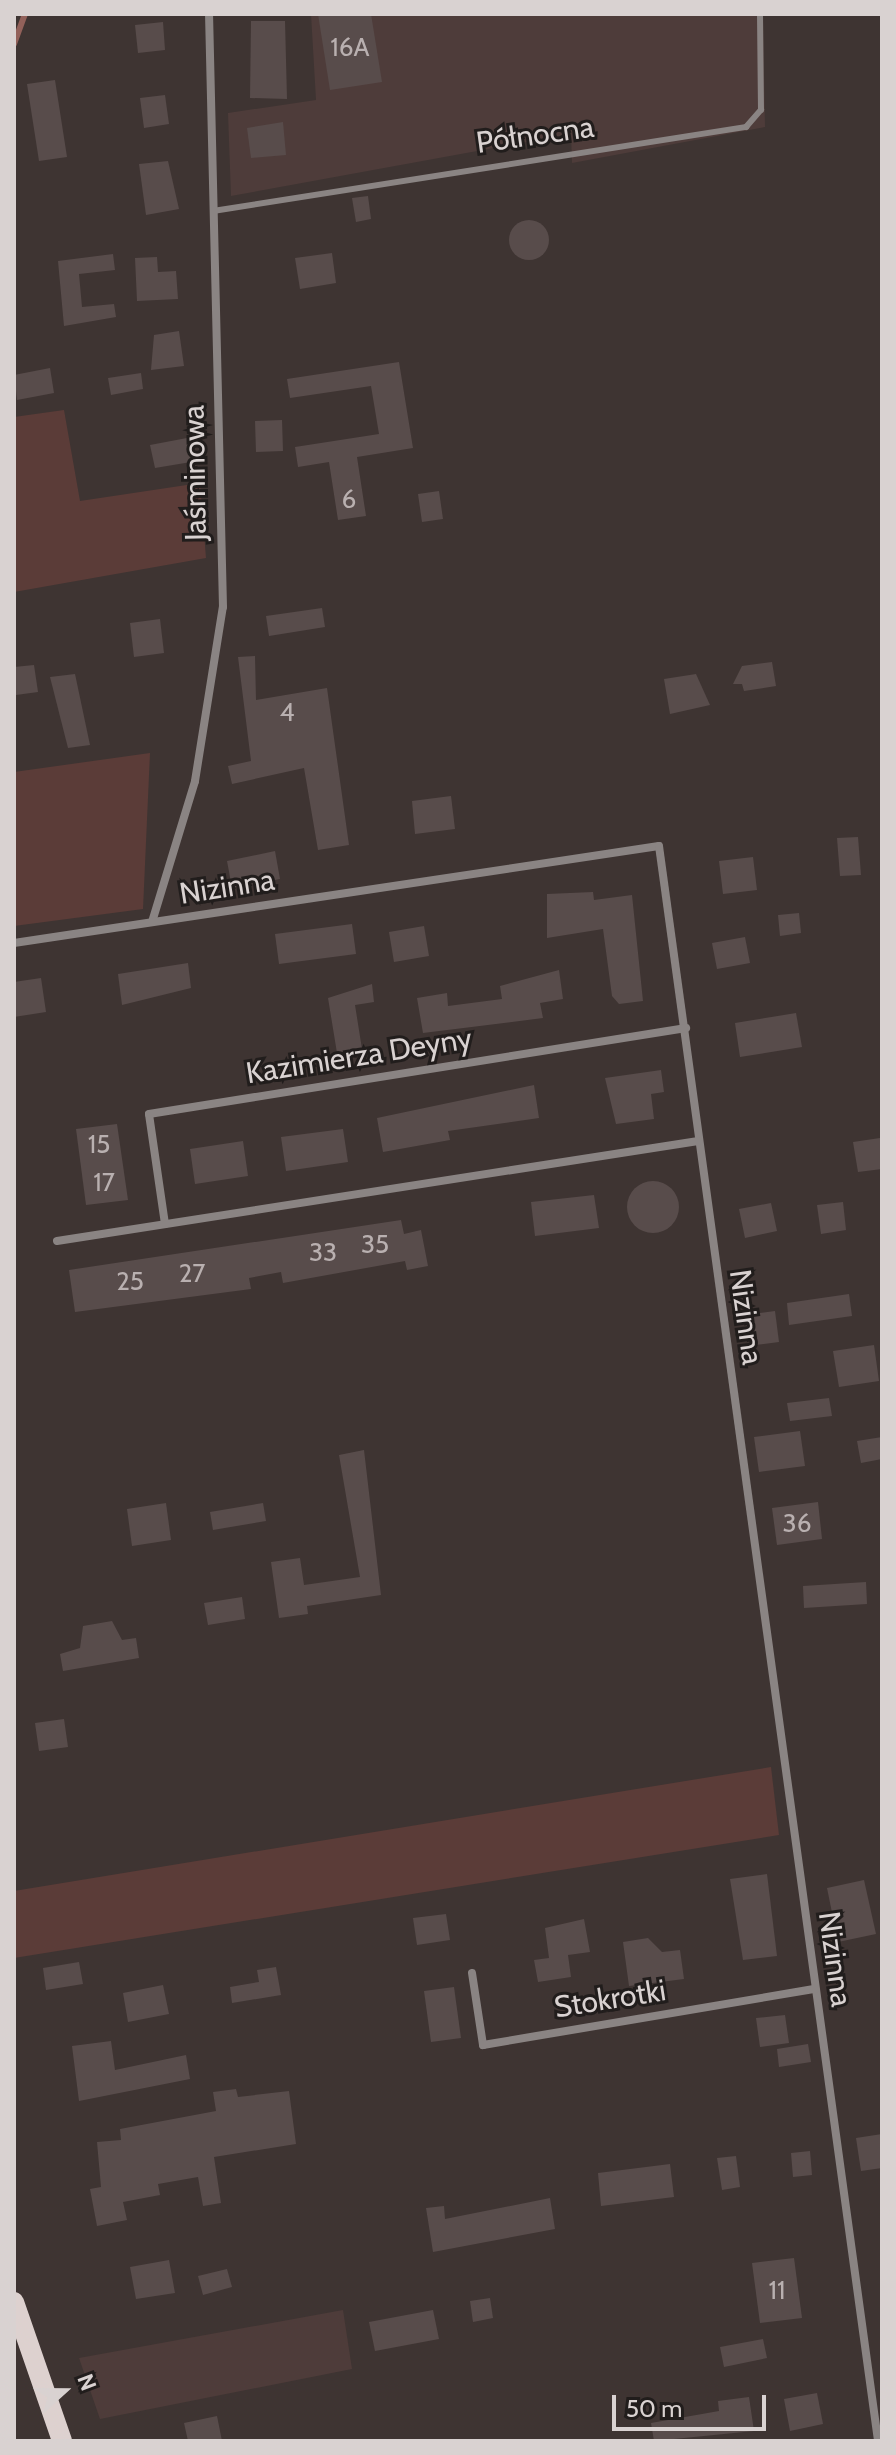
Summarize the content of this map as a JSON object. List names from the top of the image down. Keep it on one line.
{"streets":{"street":["Jaśminowa","Nizinna","Kazimierza Deyny","Stokrotki"],"lane":["Północna"]},"crossings":[["Północna","Jaśminowa"],["Jaśminowa","Nizinna"],["Nizinna","Kazimierza Deyny"],["Nizinna","Stokrotki"]],"house_numbers":["16A","6","4","15","17","35","33","27","25","36","11"],"scale_bar":"50 m","north":"right"}
